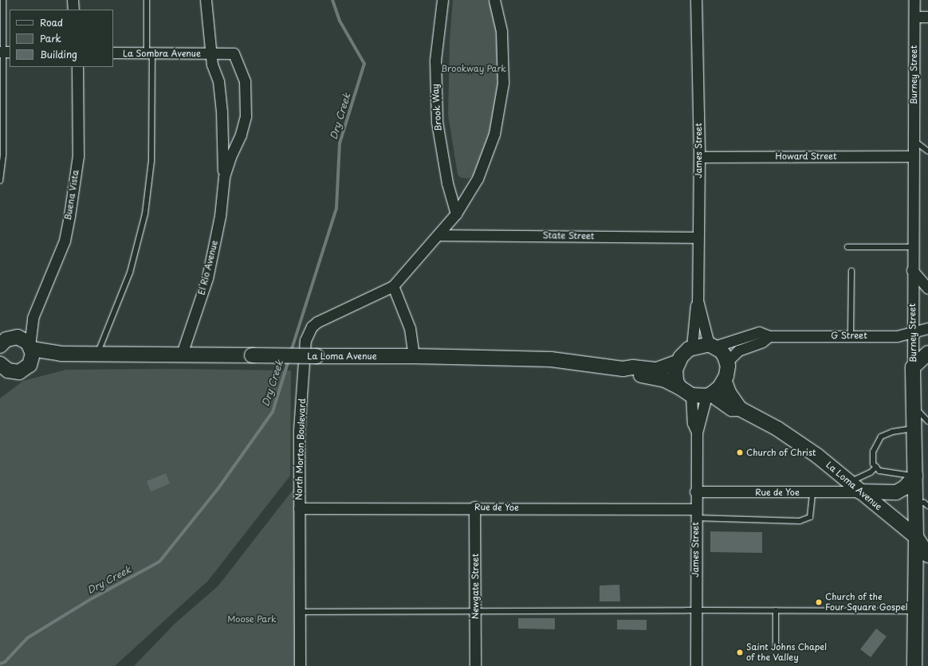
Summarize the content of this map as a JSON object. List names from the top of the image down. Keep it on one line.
{"streets":{"main road":["Burney Street","La Loma Avenue"],"street":["La Sombra Avenue","Brook Way","James Street","Howard Street","Buena Vista","State Street","El Rio Avenue","G Street","North Morton Boulevard","Rue de Yoe","Newgate Street"]},"crossings":[["La Sombra Avenue","El Rio Avenue"],["Burney Street","Howard Street"],["Burney Street","G Street"],["Burney Street","La Loma Avenue"],["Brook Way","North Morton Boulevard"],["James Street","Howard Street"],["James Street","State Street"],["James Street","G Street"],["James Street","La Loma Avenue"],["James Street","Rue de Yoe"],["Buena Vista","La Loma Avenue"],["State Street","North Morton Boulevard"],["El Rio Avenue","La Loma Avenue"],["G Street","La Loma Avenue"],["La Loma Avenue","Rue de Yoe"],["North Morton Boulevard","Rue de Yoe"],["Rue de Yoe","Newgate Street"]],"water":["Dry Creek"],"parks":["Brookway Park","Moose Park"],"places":["Church of Christ","Church of the Four Square Gospel","Saint Johns Chapel of the Valley"],"legend":["Road","Park","Building"]}
